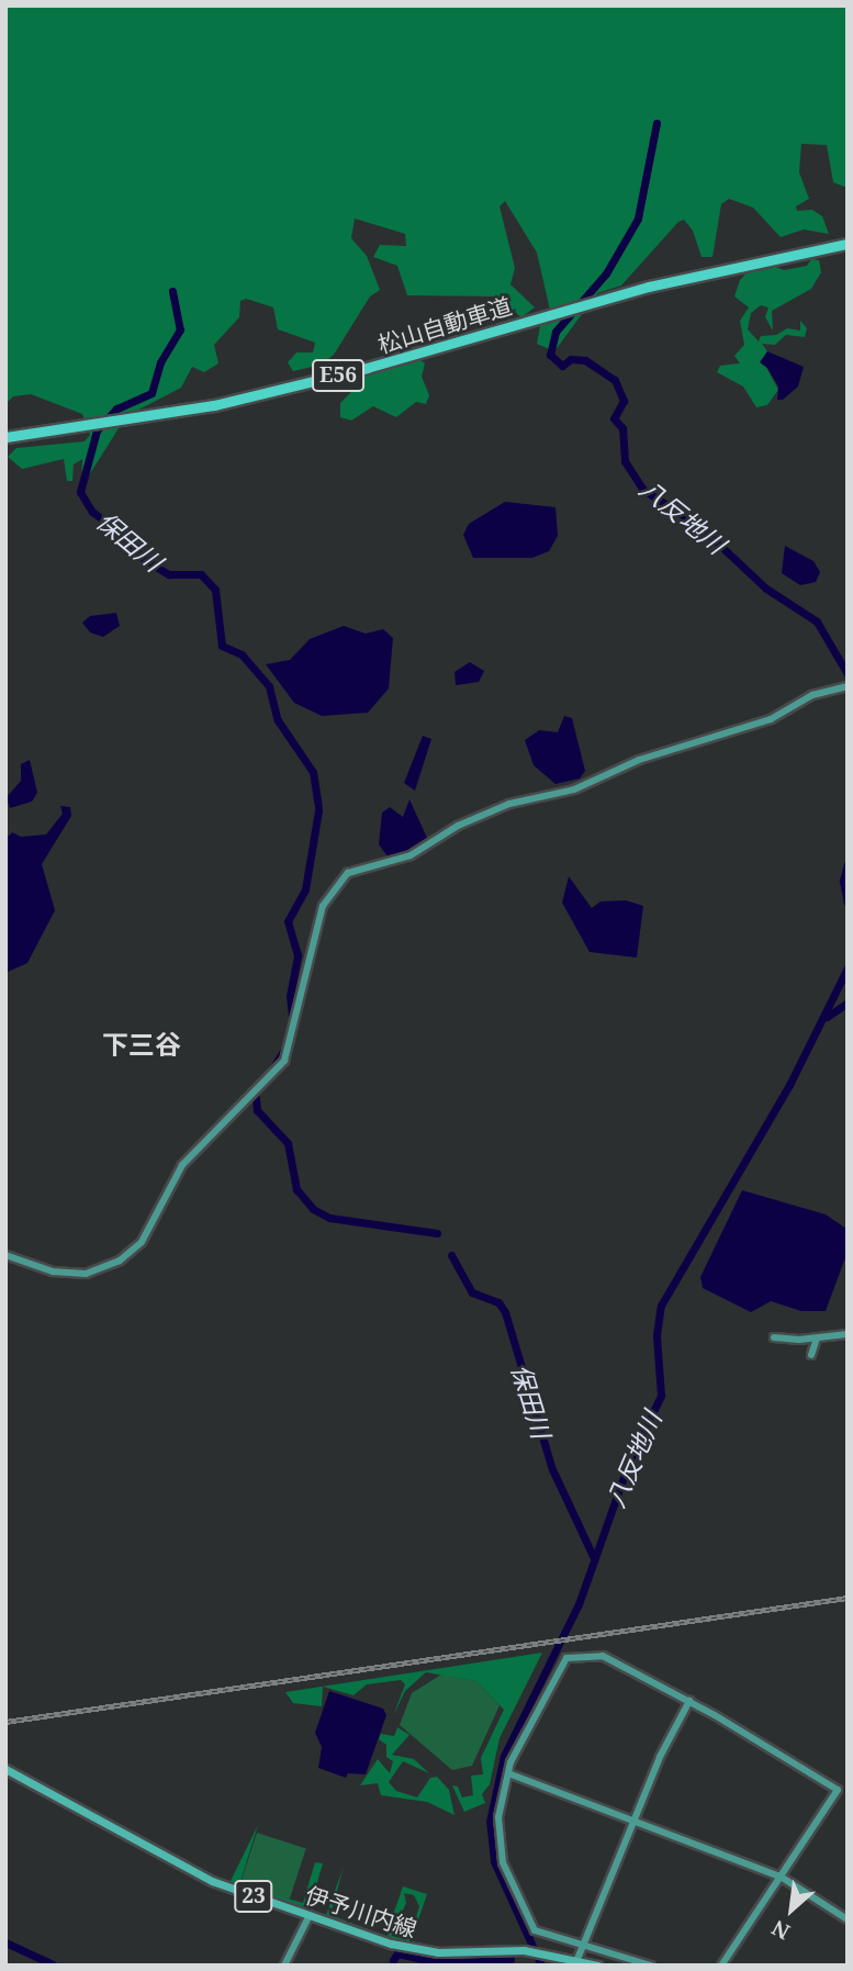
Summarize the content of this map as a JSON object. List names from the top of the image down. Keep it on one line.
{"streets":{"highway":["松山自動車道","E56"],"main road":["23","伊予川内線"]},"districts":["下三谷"],"water":["八反地川","保田川"],"north":"bottom left"}
